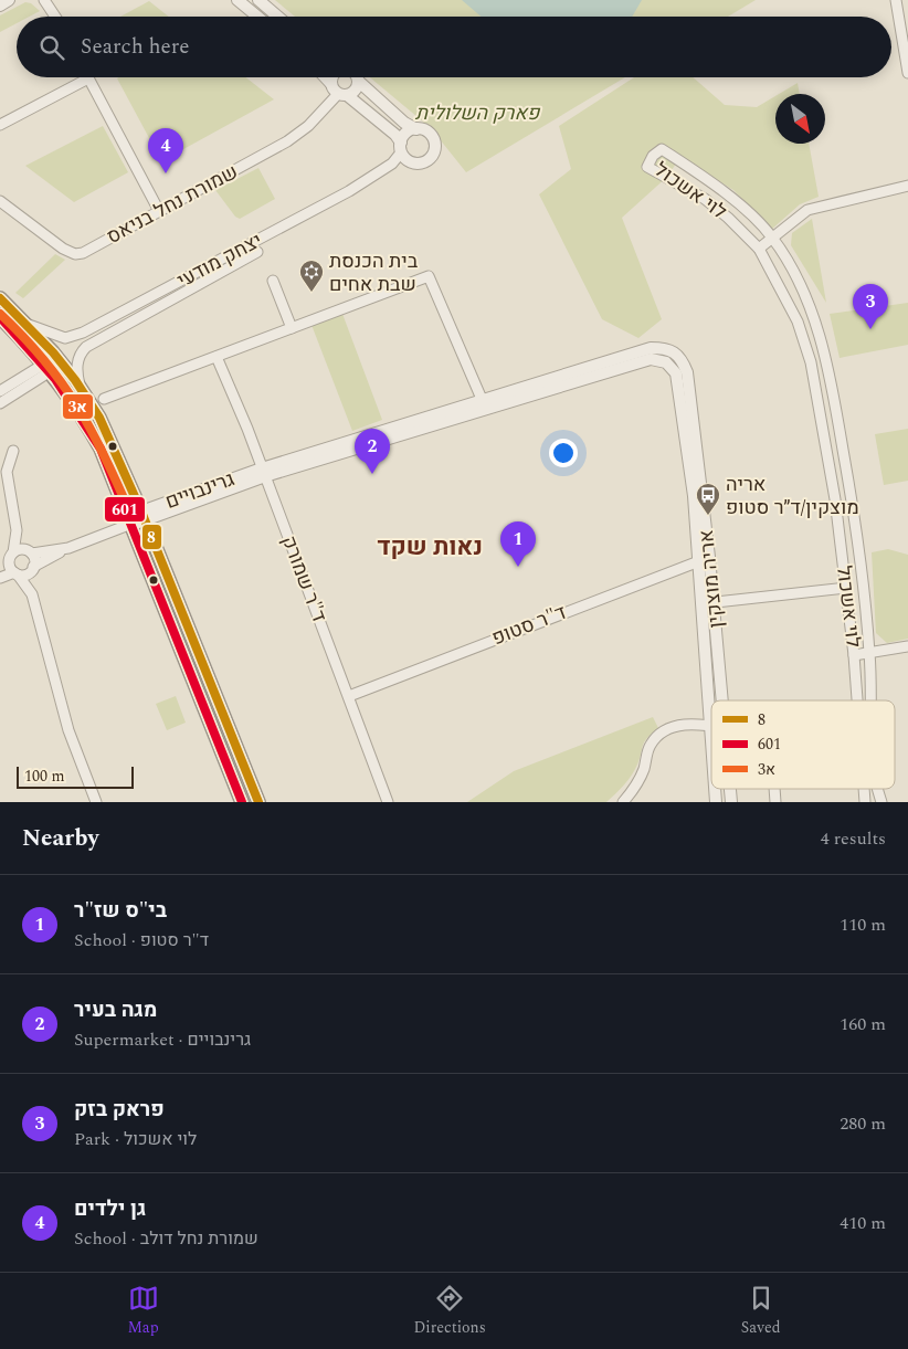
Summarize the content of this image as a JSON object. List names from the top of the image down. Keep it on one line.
{"streets":{"street":["לוי אשכול","שמורת נחל בניאס","יצחק מודעי","גרינבויים","ד\"ר שמורק","אריה מוצקין","ד\"ר סטופ"]},"crossings":[["גרינבויים","ד\"ר שמורק"],["גרינבויים","אריה מוצקין"],["ד\"ר שמורק","ד\"ר סטופ"],["אריה מוצקין","ד\"ר סטופ"]],"districts":["נאות שקד"],"parks":["פארק השלולית"],"places":{"synagogue":["בית הכנסת שבת אחים"],"bus stop":["אריה מוצקין/ד״ר סטופ"]},"lines":["transit line 8","transit line 3א","transit line 601"],"legend":["8","601","3א"],"scale_bar":"100 m","north":"bottom right","page":{"search":"Search here","pins":["4","3","2","1"],"scale":"100 m","heading":["Nearby","4 results"],"list":[{"mark":"1","name":"בי\"ס שז\"ר","note":"School · ד\"ר סטופ","value":"110 m"},{"mark":"2","name":"מגה בעיר","note":"Supermarket · גרינבויים","value":"160 m"},{"mark":"3","name":"פראק בזק","note":"Park · לוי אשכול","value":"280 m"},{"mark":"4","name":"גן ילדים","note":"School · שמורת נחל דולב","value":"410 m"}],"nav":["Map","Directions","Saved"]}}
